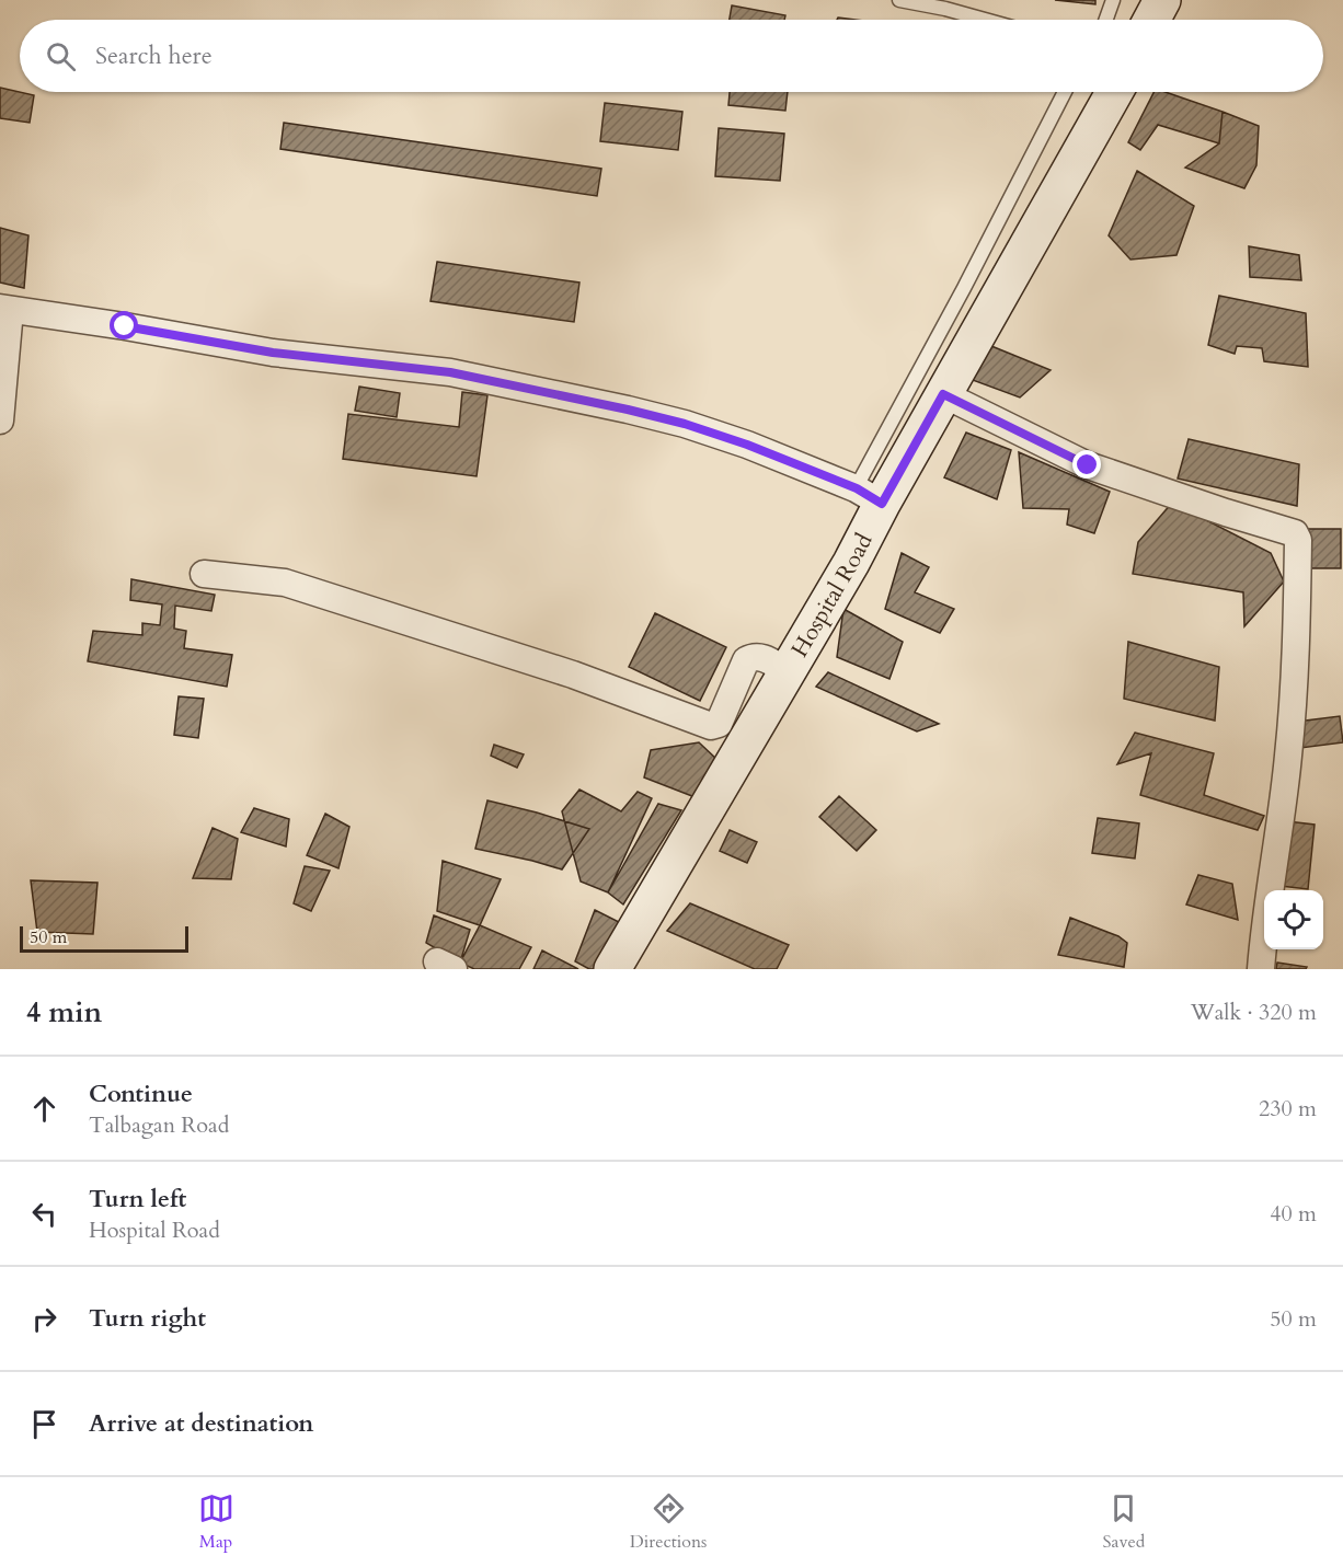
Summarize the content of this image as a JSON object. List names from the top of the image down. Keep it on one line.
{"streets":{"main road":["Hospital Road"]},"scale_bar":"50 m","page":{"search":"Search here","scale":"50 m","heading":["4 min","Walk · 320 m"],"list":[["Continue","Talbagan Road","230 m"],["Turn left","Hospital Road","40 m"],["Turn right","50 m"],"Arrive at destination"],"nav":["Map","Directions","Saved"]}}
